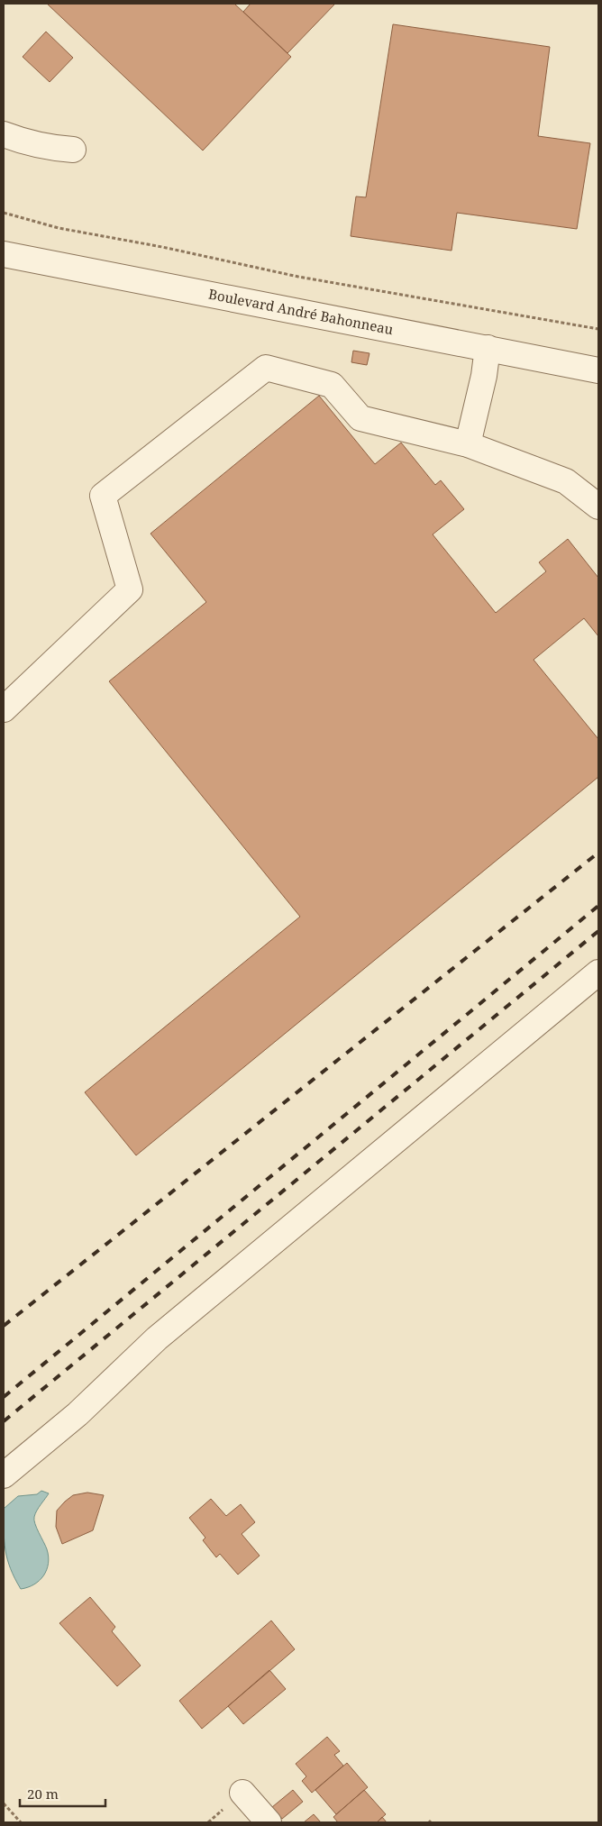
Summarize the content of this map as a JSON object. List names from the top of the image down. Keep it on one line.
{"streets":{"street":["Boulevard André Bahonneau"]},"scale_bar":"20 m"}
